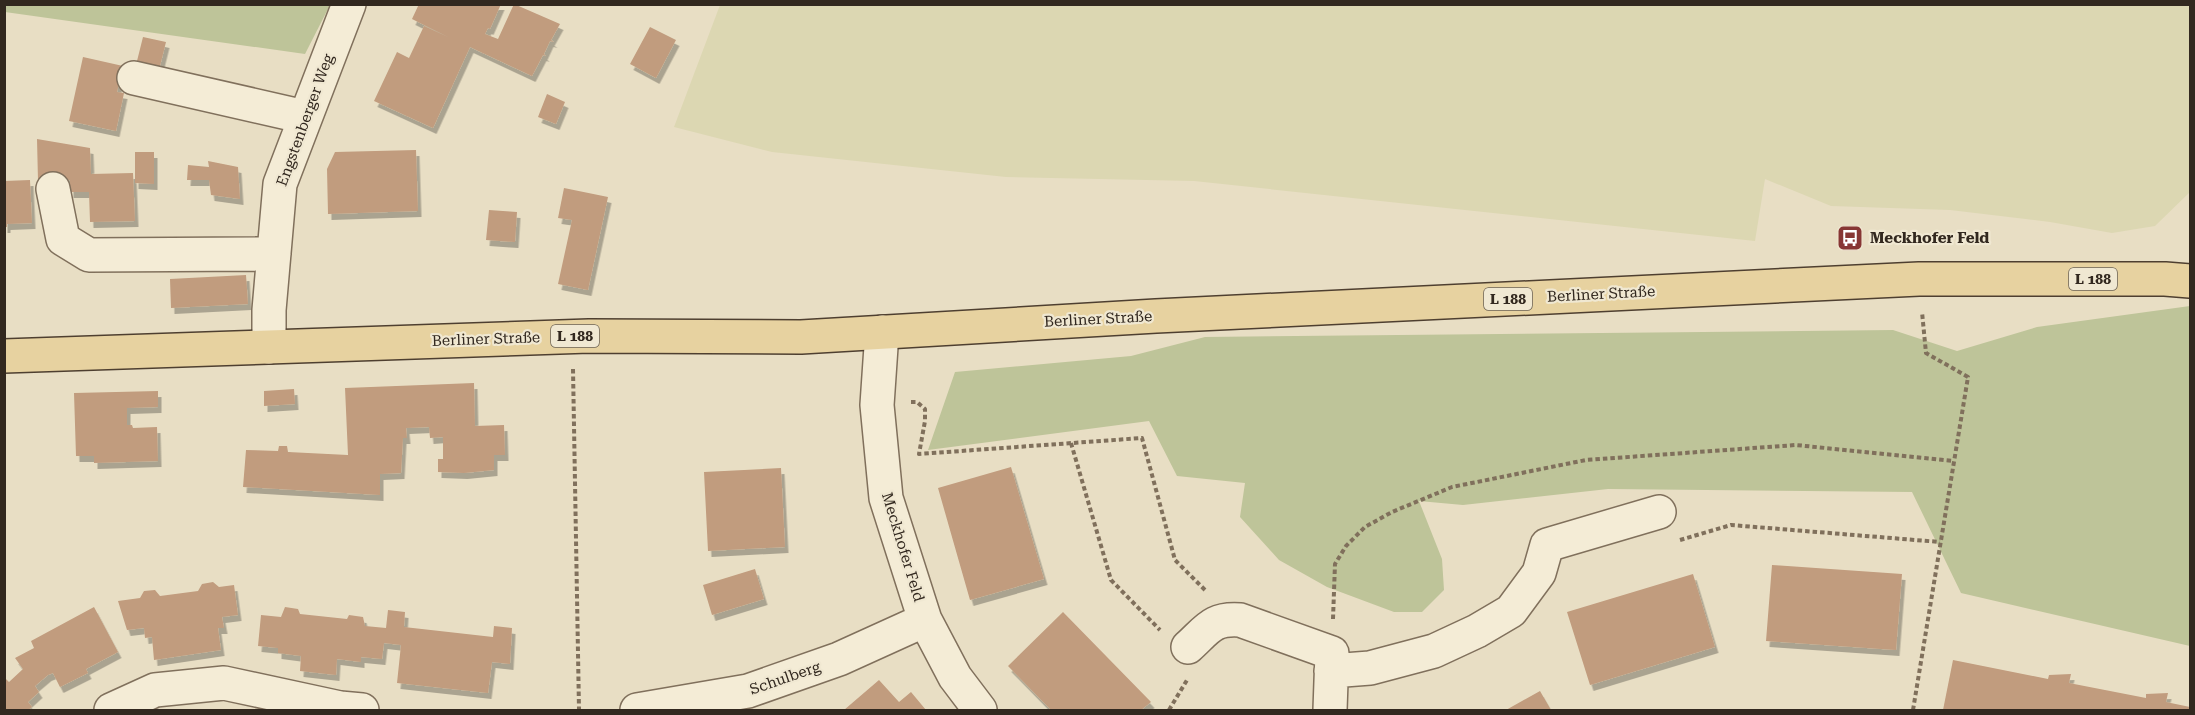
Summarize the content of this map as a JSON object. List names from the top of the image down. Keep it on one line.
{"streets":{"main road":["L 188","Berliner Straße"],"street":["Engstenberger Weg","Meckhofer Feld","Schulberg"]},"crossings":[["Engstenberger Weg","Berliner Straße"],["Berliner Straße","Meckhofer Feld"],["Meckhofer Feld","Schulberg"]],"places":{"bus stop":["Meckhofer Feld"]}}
